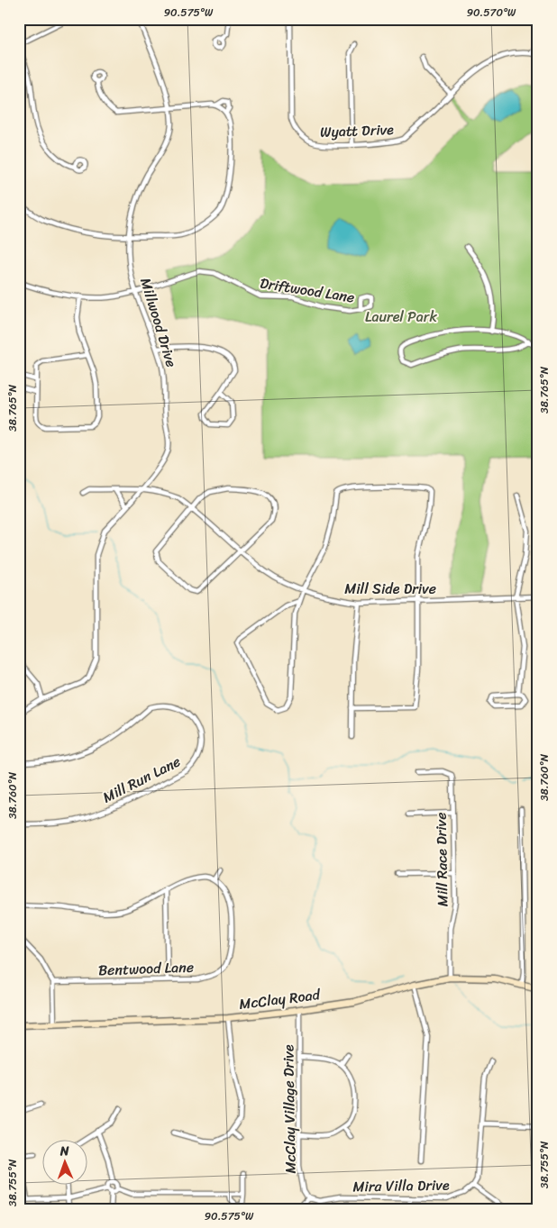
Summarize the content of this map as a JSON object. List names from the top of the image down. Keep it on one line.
{"streets":{"main road":["McClay Road"],"street":["Wyatt Drive","Driftwood Lane","Millwood Drive","Mill Side Drive","Mill Run Lane","Mill Race Drive","Bentwood Lane","McClay Village Drive","Mira Villa Drive"]},"crossings":[["Driftwood Lane","Millwood Drive"],["Millwood Drive","Mill Side Drive"],["Mill Race Drive","McClay Road"],["McClay Road","McClay Village Drive"],["McClay Village Drive","Mira Villa Drive"]],"parks":["Laurel Park"],"north":"top","coordinates":["90.575°W","90.570°W","38.765°N","38.760°N","38.755°N"]}
